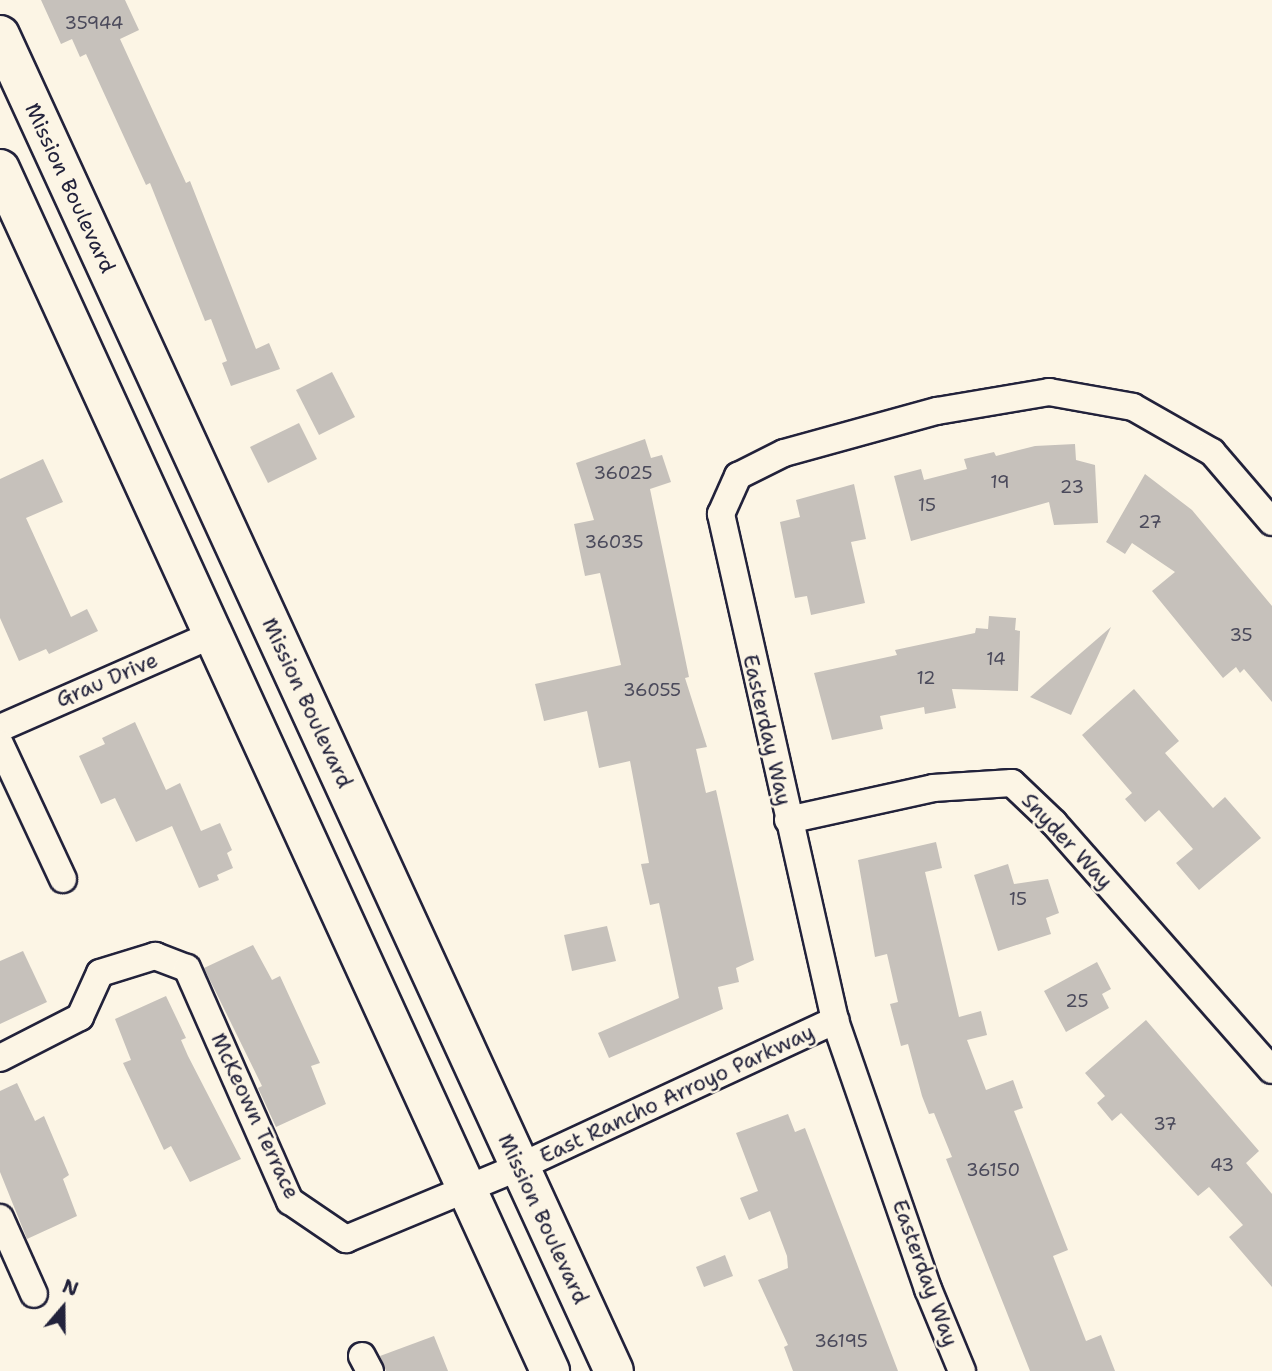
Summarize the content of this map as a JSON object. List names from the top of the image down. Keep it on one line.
{"streets":{"main road":["Mission Boulevard"],"street":["Grau Drive","Easterday Way","Snyder Way","East Rancho Arroyo Parkway","McKeown Terrace"]},"crossings":[["Mission Boulevard","East Rancho Arroyo Parkway"],["Mission Boulevard","McKeown Terrace"],["Easterday Way","Snyder Way"],["Easterday Way","East Rancho Arroyo Parkway"],["East Rancho Arroyo Parkway","McKeown Terrace"]],"house_numbers":["35944","36025","19","23","15","27","36035","35","14","12","36055","15","25","37","43","36150","36195"],"north":"top"}
